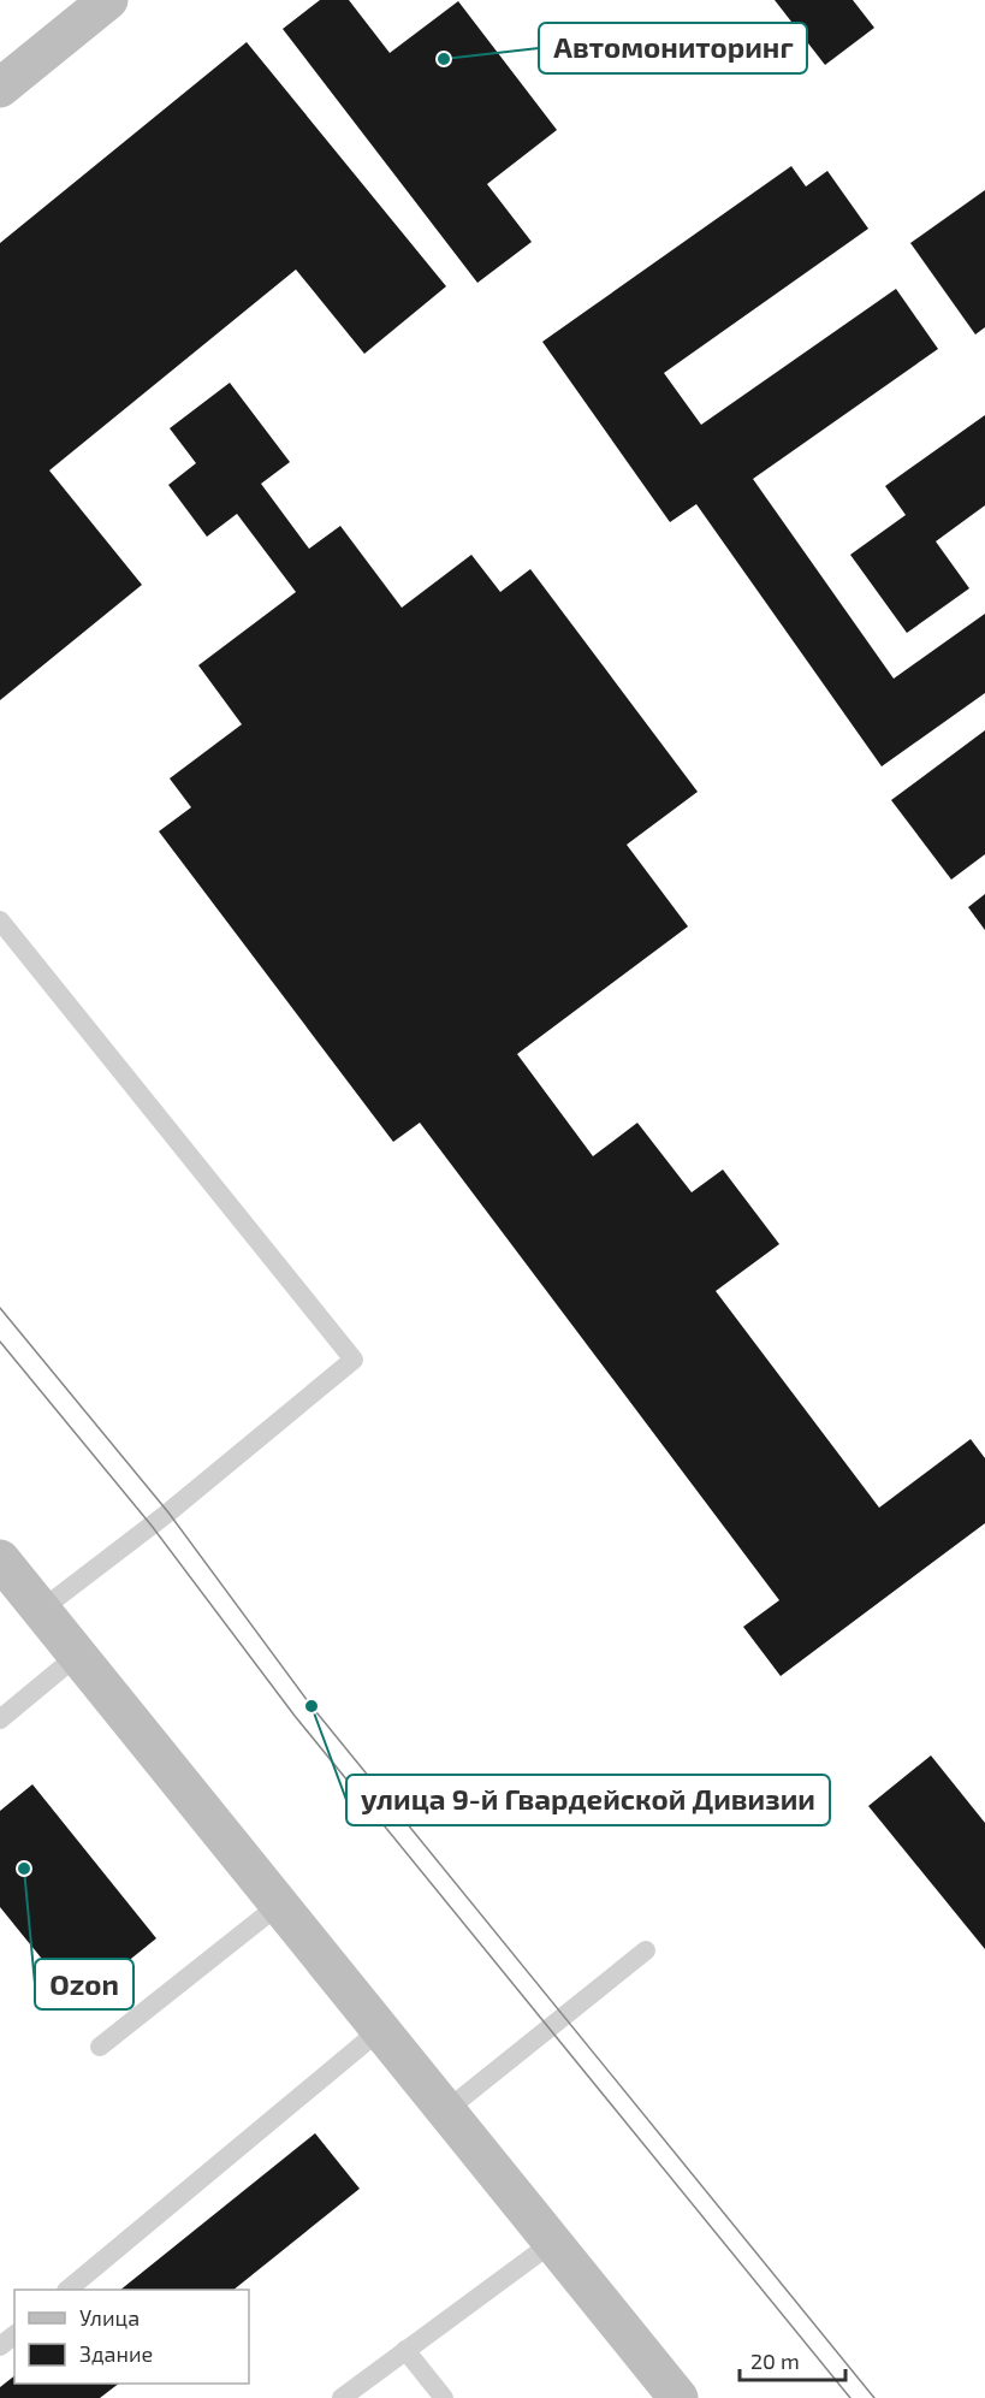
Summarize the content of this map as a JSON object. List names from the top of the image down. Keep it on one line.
{"places":["Автомониторинг","улица 9-й Гвардейской Дивизии","Ozon"],"legend":["Улица","Здание"],"scale_bar":"20 m"}
